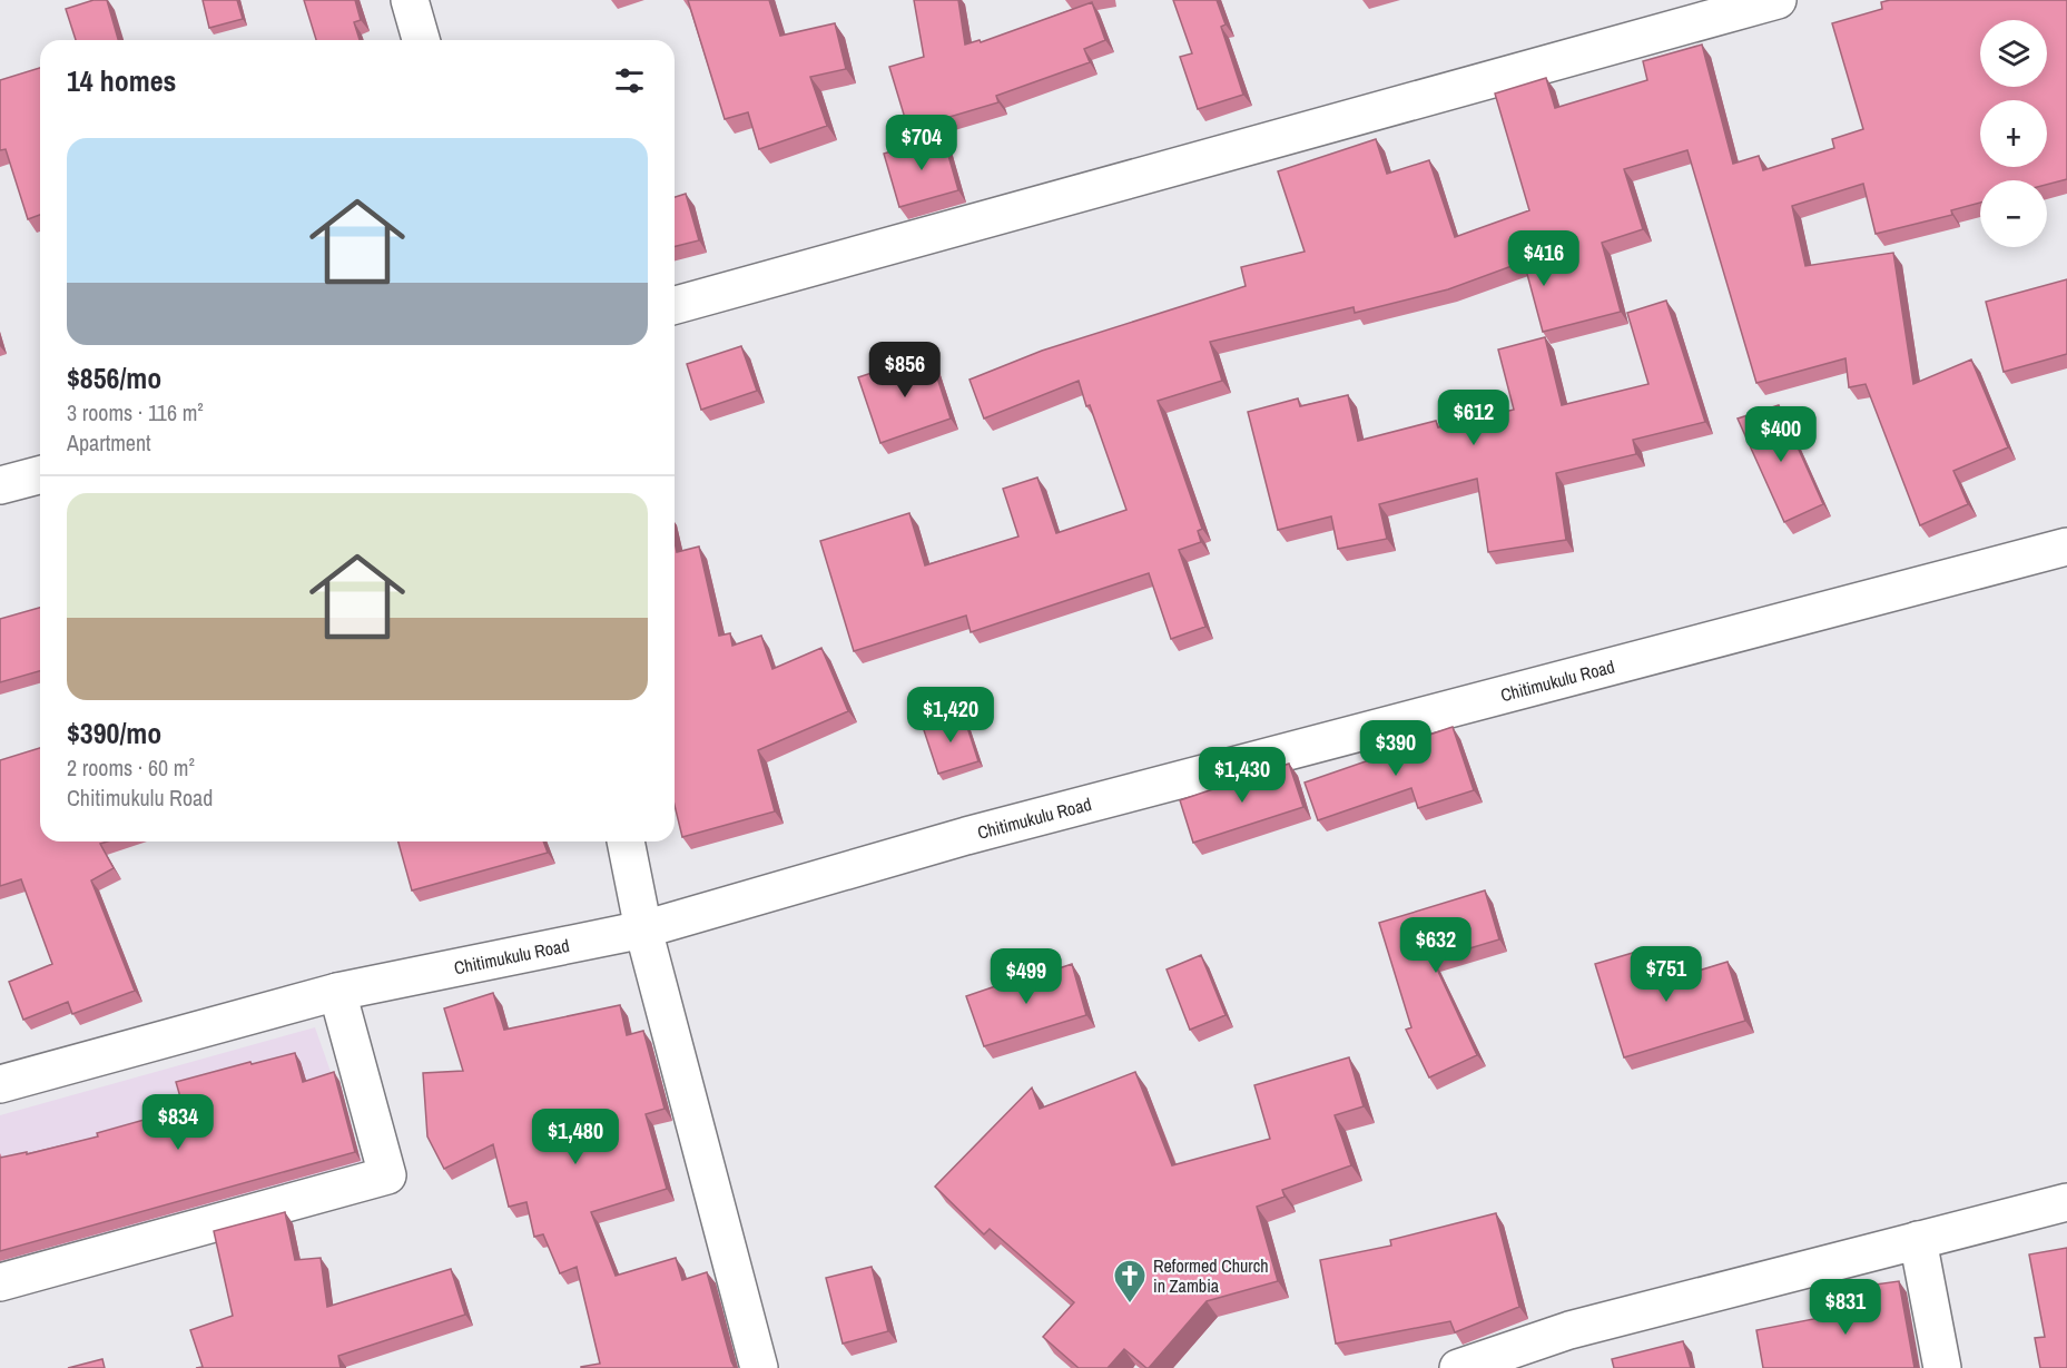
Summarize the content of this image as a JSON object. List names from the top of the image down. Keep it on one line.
{"streets":{"street":["Chitimukulu Road"]},"places":{"church":["Reformed Church in Zambia"]},"page":{"map_buttons":["+","−"],"heading":"14 homes","price":["$704","$416","$856","$612","$400","$1,420","$390","$1,430","$632","$751","$499","$834","$1,480","$831"],"list":[{"name":"$856/mo","note":"3 rooms · 116 m² · Apartment"},{"name":"$390/mo","note":"2 rooms · 60 m² · Chitimukulu Road"}]}}
